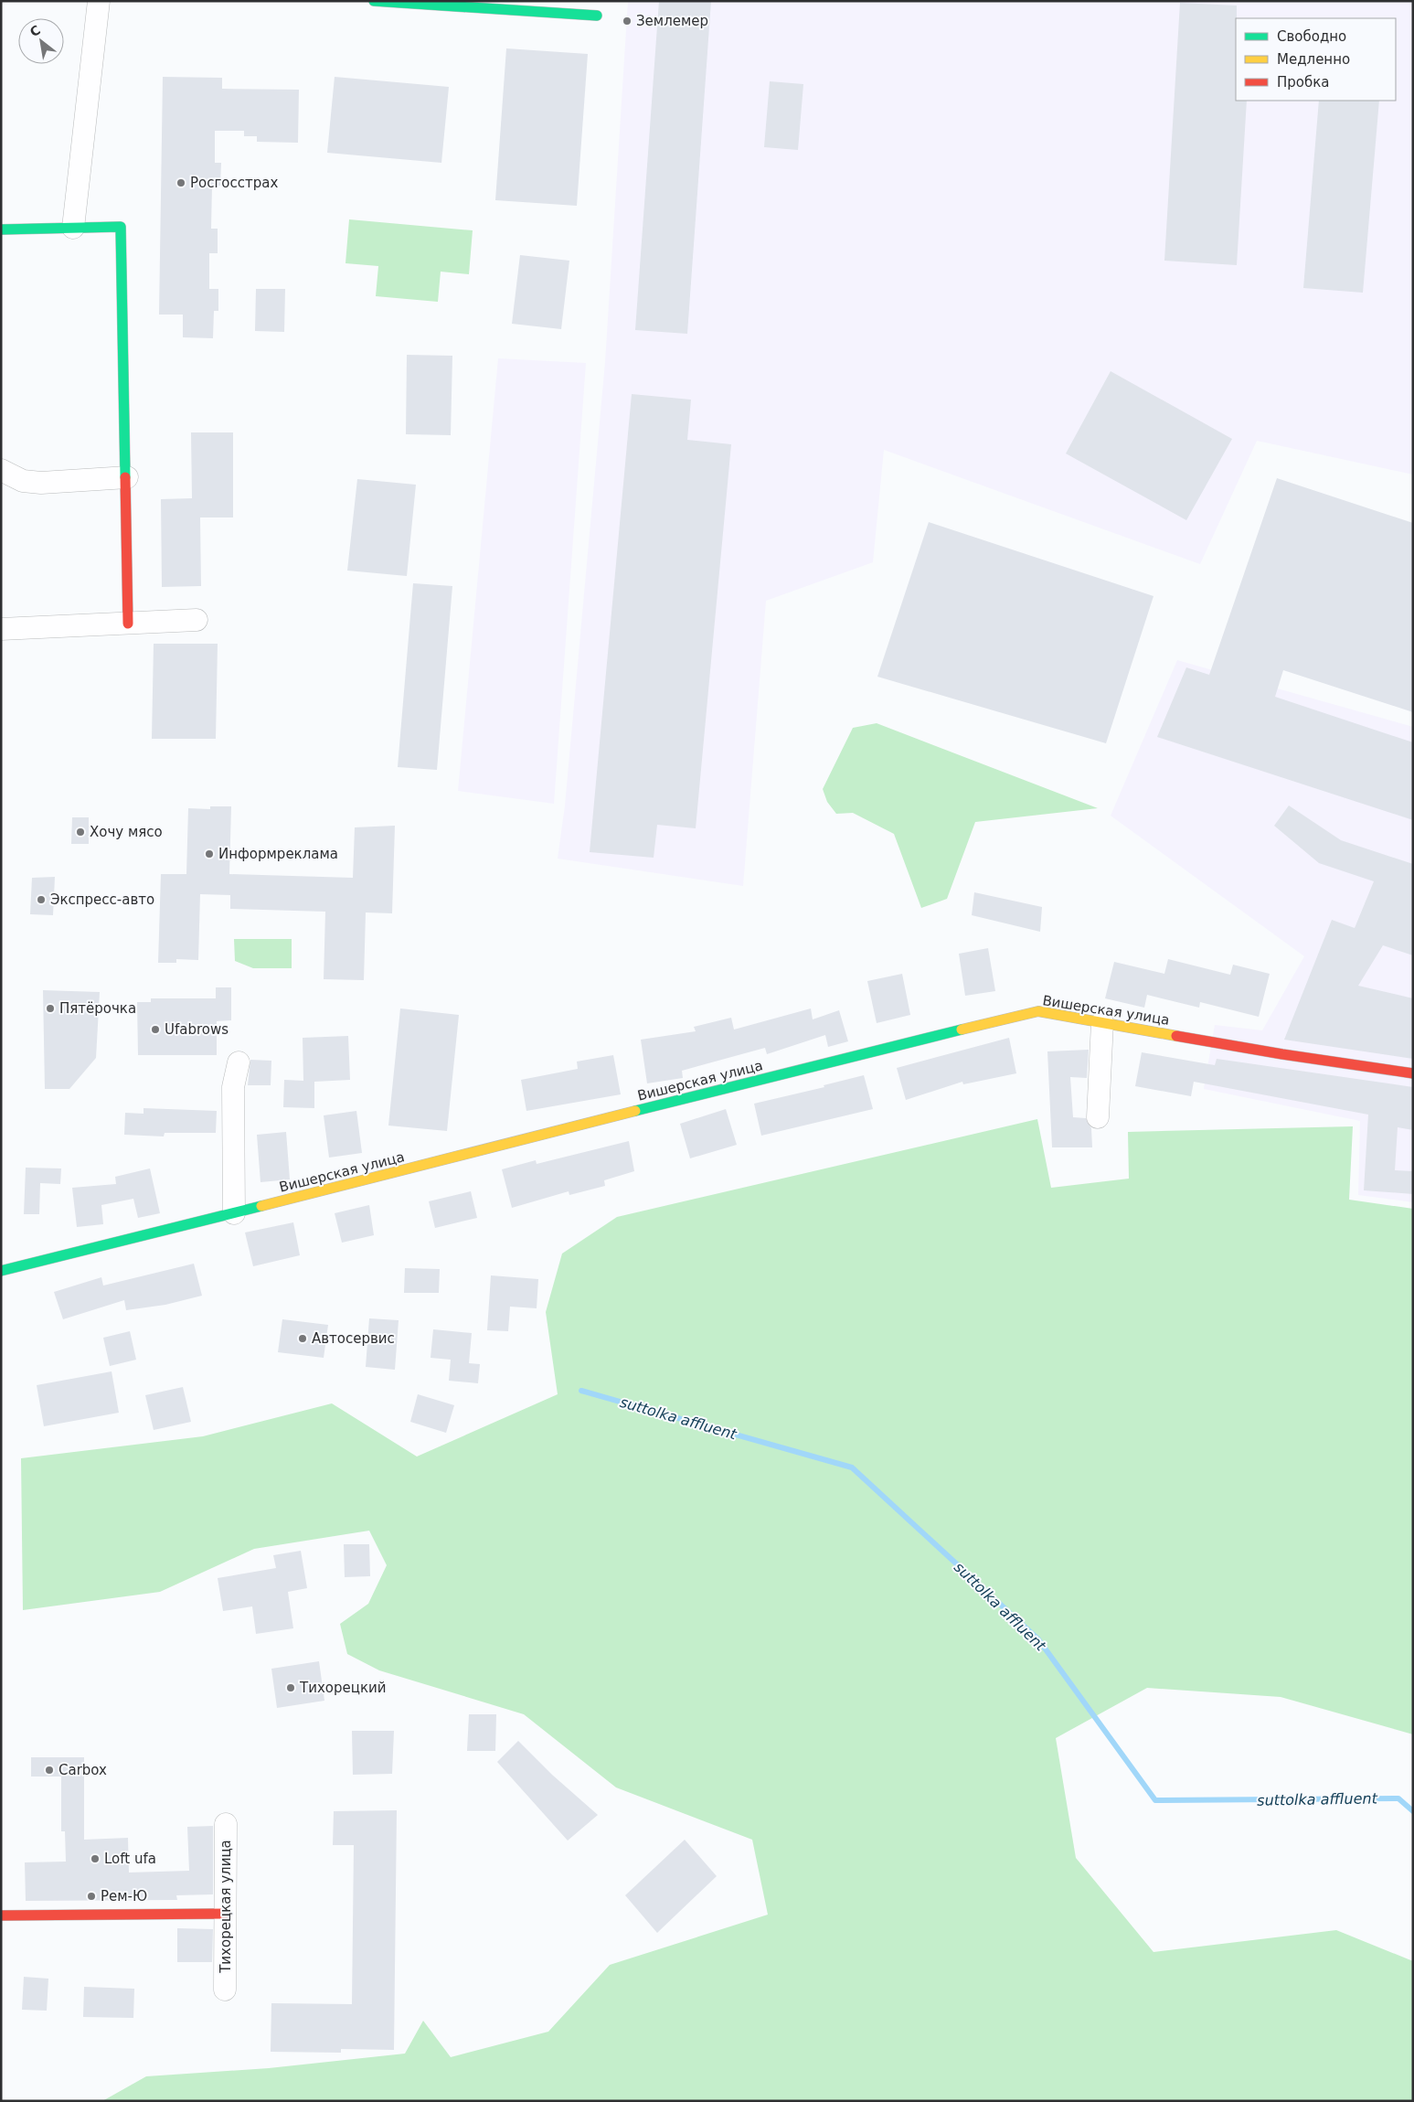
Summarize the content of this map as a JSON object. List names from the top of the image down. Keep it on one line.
{"streets":{"street":["Вишерская улица","Тихорецкая улица"]},"water":["suttolka affluent"],"places":["Землемер","Росгосстрах","Хочу мясо","Информреклама","Экспресс-авто","Пятёрочка","Ufabrows","Автосервис","Тихорецкий","Carbox","Loft ufa","Рем-Ю"],"legend":["Свободно","Медленно","Пробка"],"north":"top left"}
